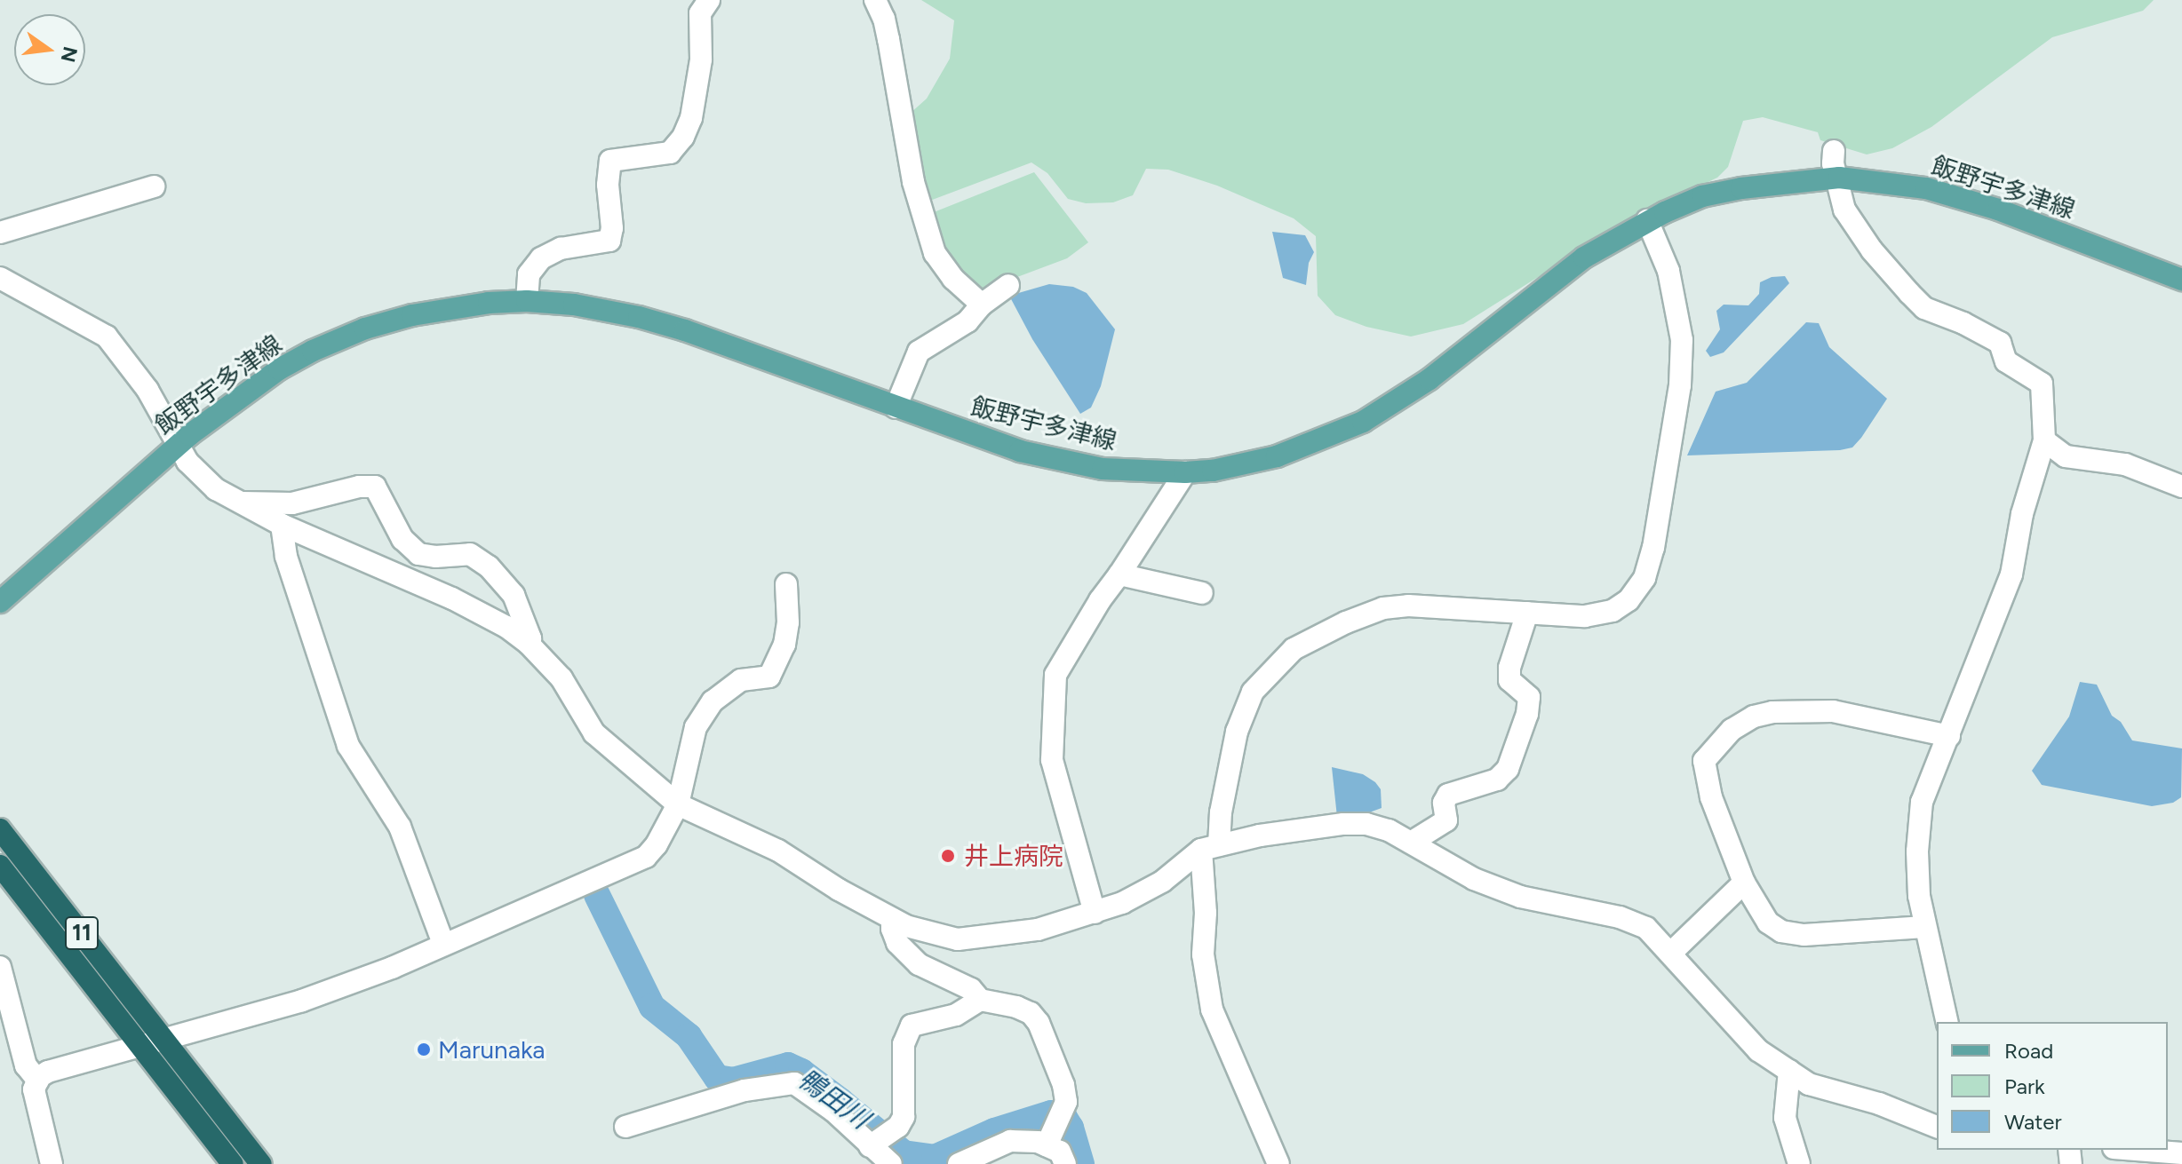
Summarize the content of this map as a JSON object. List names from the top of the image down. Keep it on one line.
{"streets":{"highway":["11"],"main road":["飯野宇多津線"]},"water":["鴨田川"],"places":["井上病院","Marunaka"],"legend":["Road","Park","Water"],"north":"right"}
